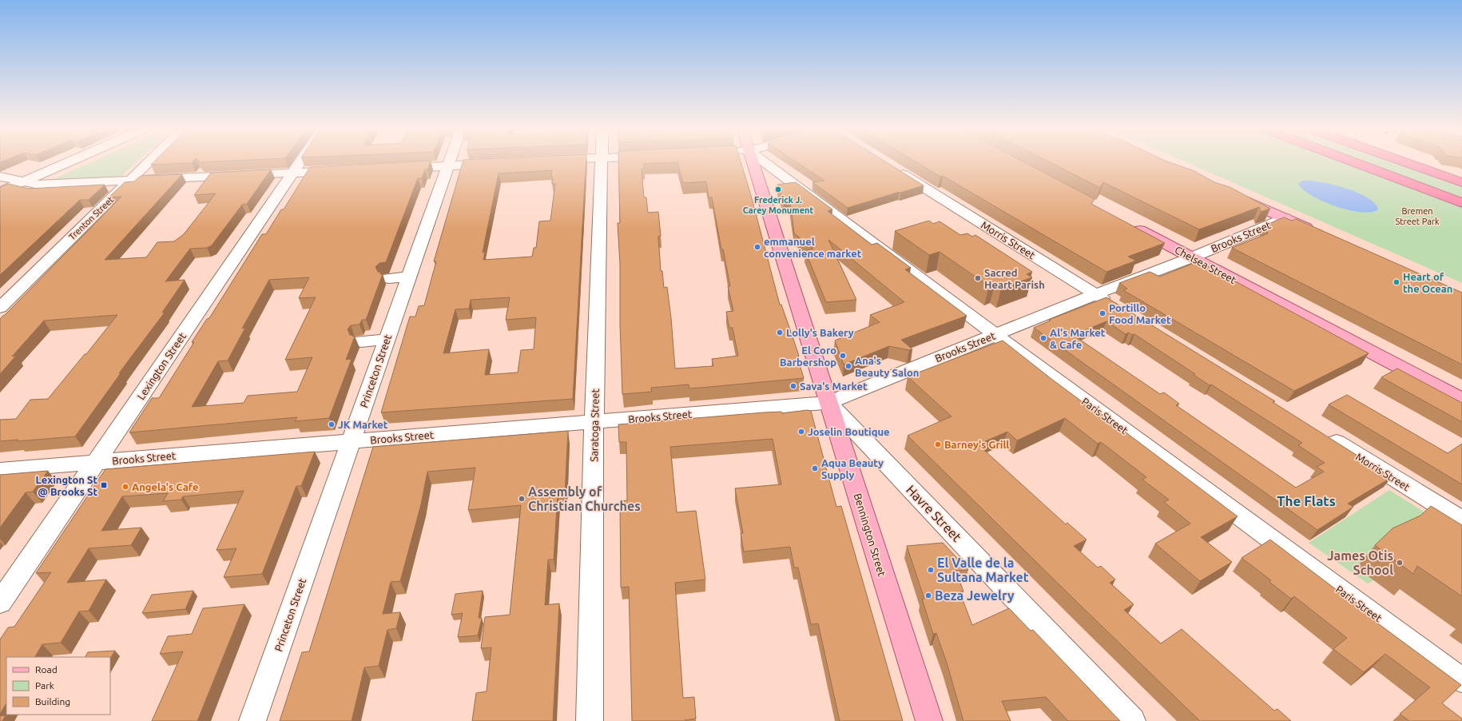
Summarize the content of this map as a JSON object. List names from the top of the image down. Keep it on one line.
{"streets":{"main road":["Chelsea Street","Bennington Street"],"street":["Trenton Street","Brooks Street","Morris Street","Lexington Street","Princeton Street","Paris Street","Saratoga Street","Havre Street"]},"crossings":[["Brooks Street","Morris Street"],["Brooks Street","Chelsea Street"],["Brooks Street","Lexington Street"],["Brooks Street","Princeton Street"],["Brooks Street","Paris Street"],["Brooks Street","Saratoga Street"],["Brooks Street","Havre Street"],["Brooks Street","Bennington Street"],["Havre Street","Bennington Street"]],"districts":["The Flats"],"parks":["Bremen Street Park"],"places":{"other":["Frederick J. Carey Monument","emmanuel convenience market","Sacred Heart Parish","Heart of the Ocean","Portillo Food Market","Lolly's Bakery","Al's Market & Cafe","El Coro Barbershop","Ana's Beauty Salon","Sava's Market","JK Market","Joselin Boutique","Barney's Grill","Aqua Beauty Supply","Angela's Cafe","Assembly of Christian Churches","James Otis School","El Valle de la Sultana Market","Beza Jewelry"],"transit":["Lexington St @ Brooks St"]},"legend":["Road","Park","Building"]}
